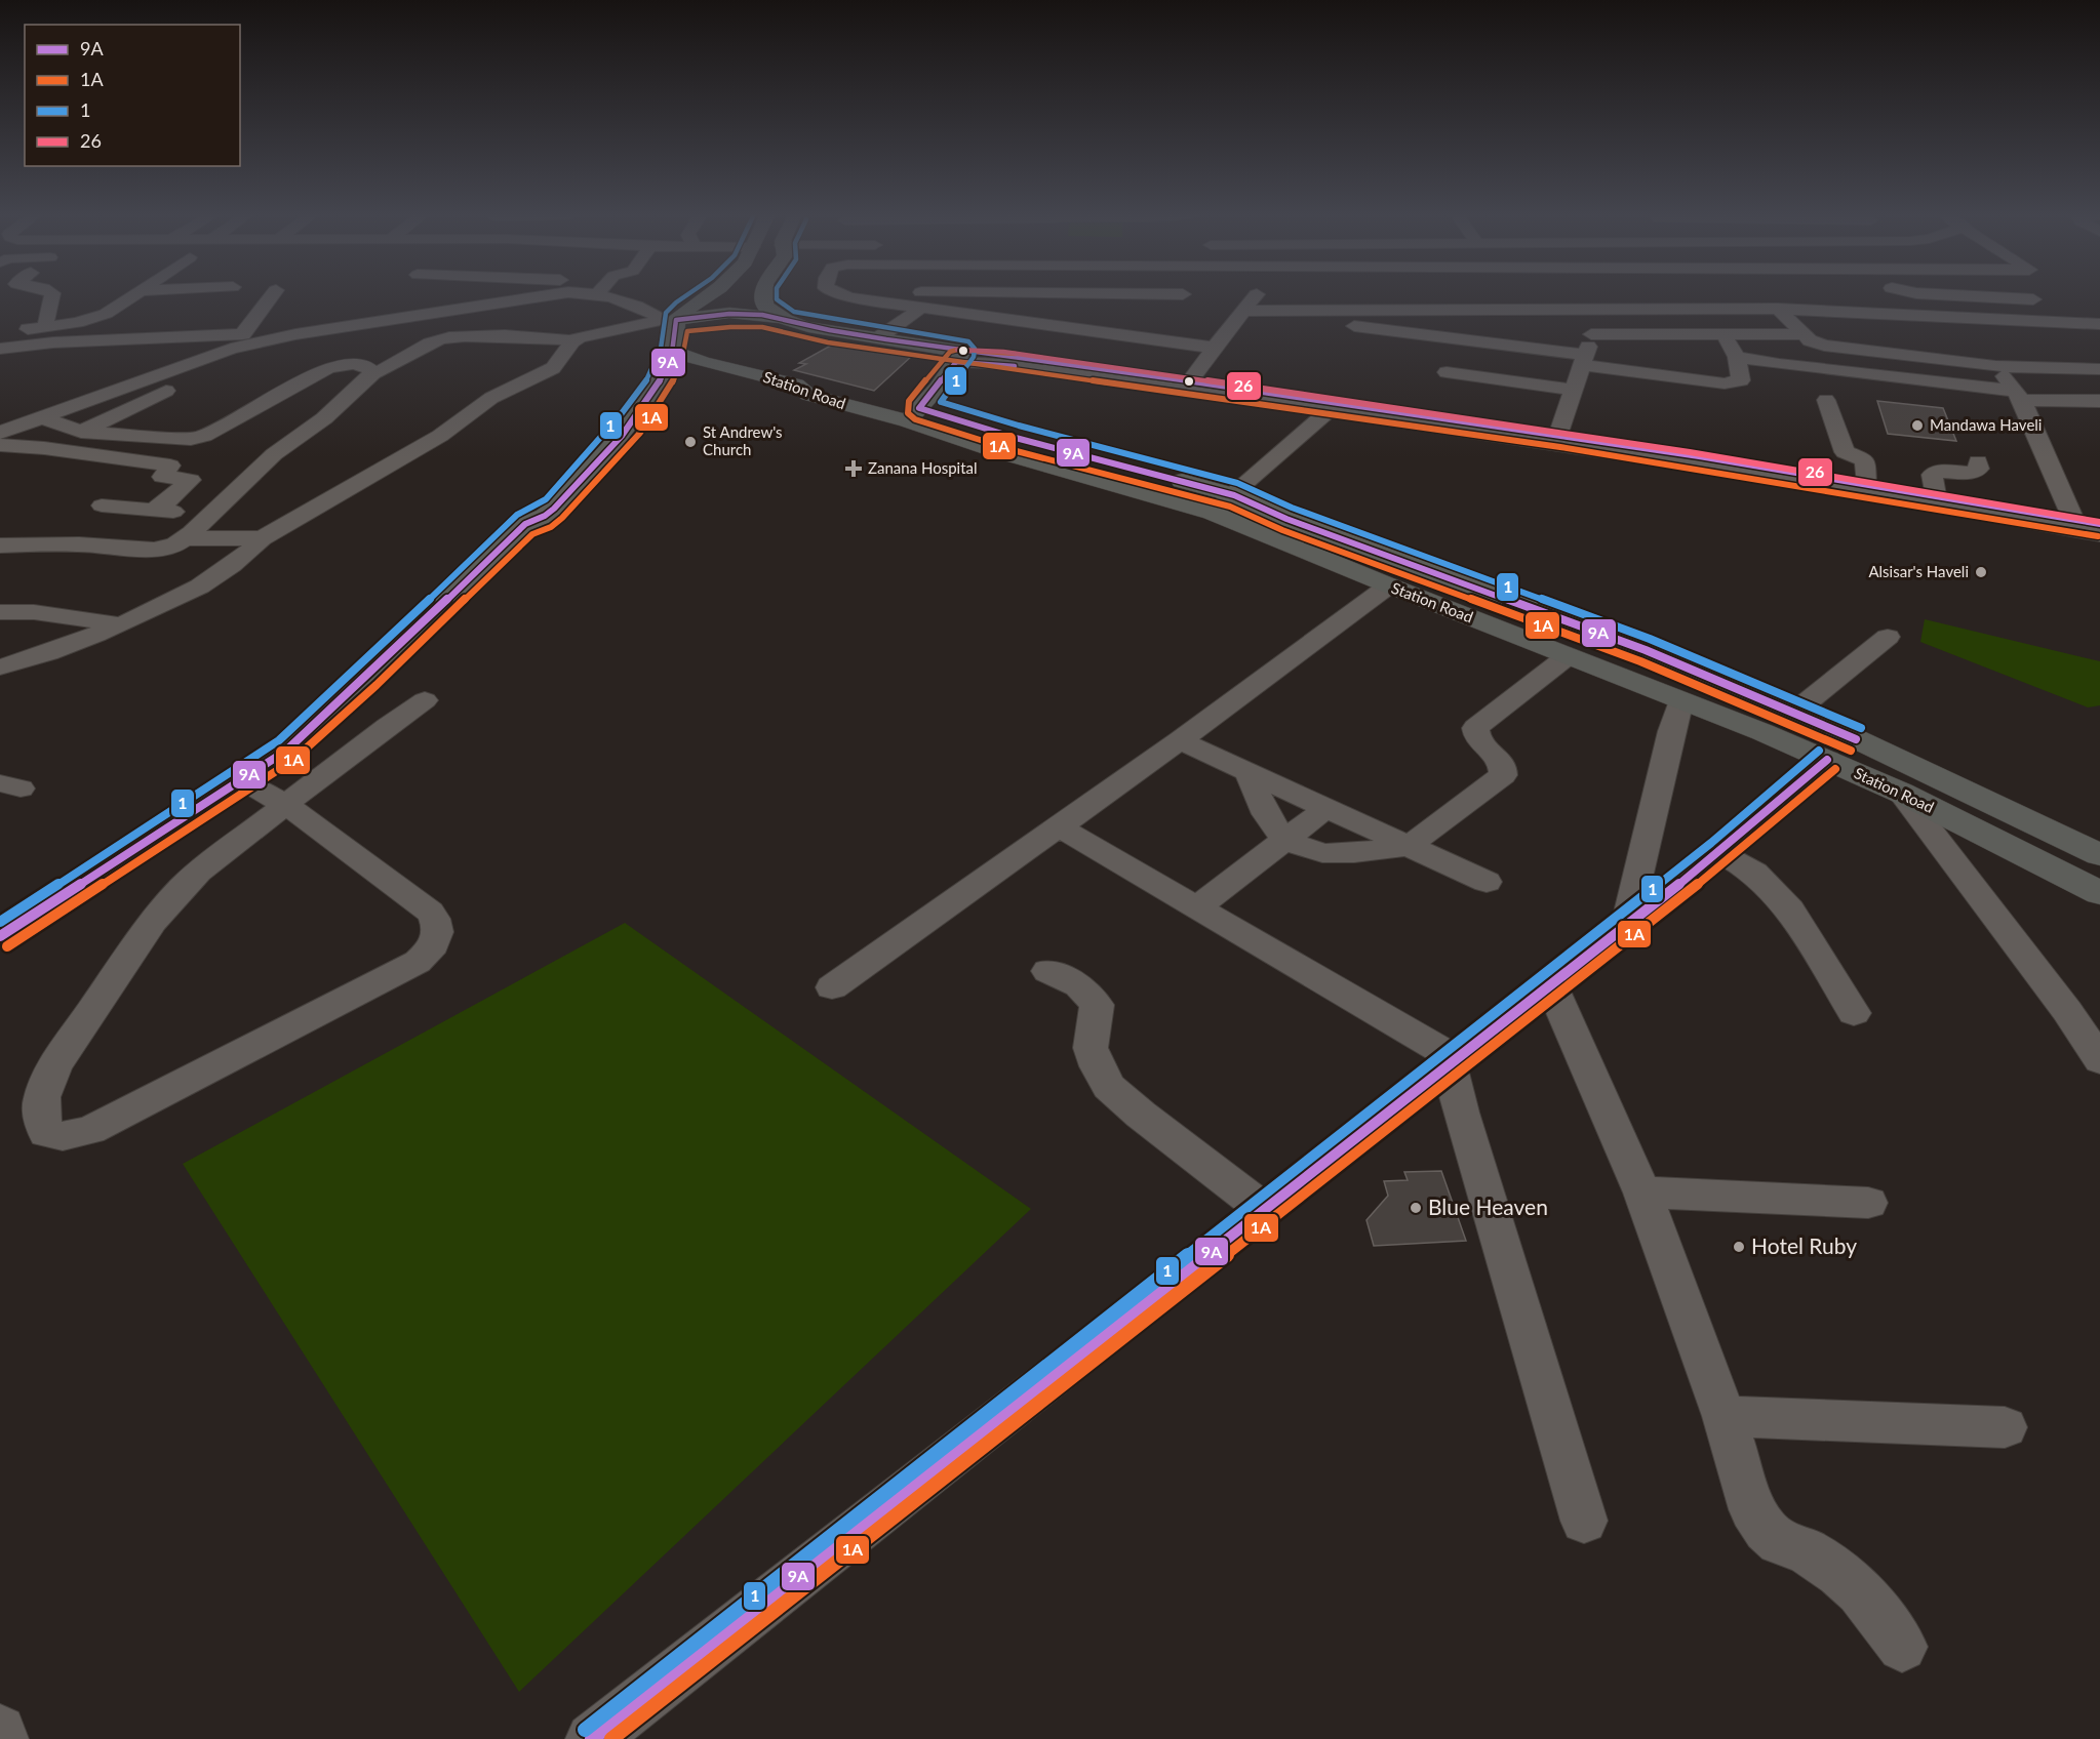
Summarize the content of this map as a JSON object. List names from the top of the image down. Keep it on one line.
{"streets":{"main road":["Station Road"]},"places":{"other":["Mandawa Haveli","St Andrew's Church","Alsisar's Haveli","Blue Heaven","Hotel Ruby"],"health":["Zanana Hospital"]},"lines":["transit line 1","transit line 9A","transit line 1A","transit line 26"],"legend":["9A","1A","1","26"]}
